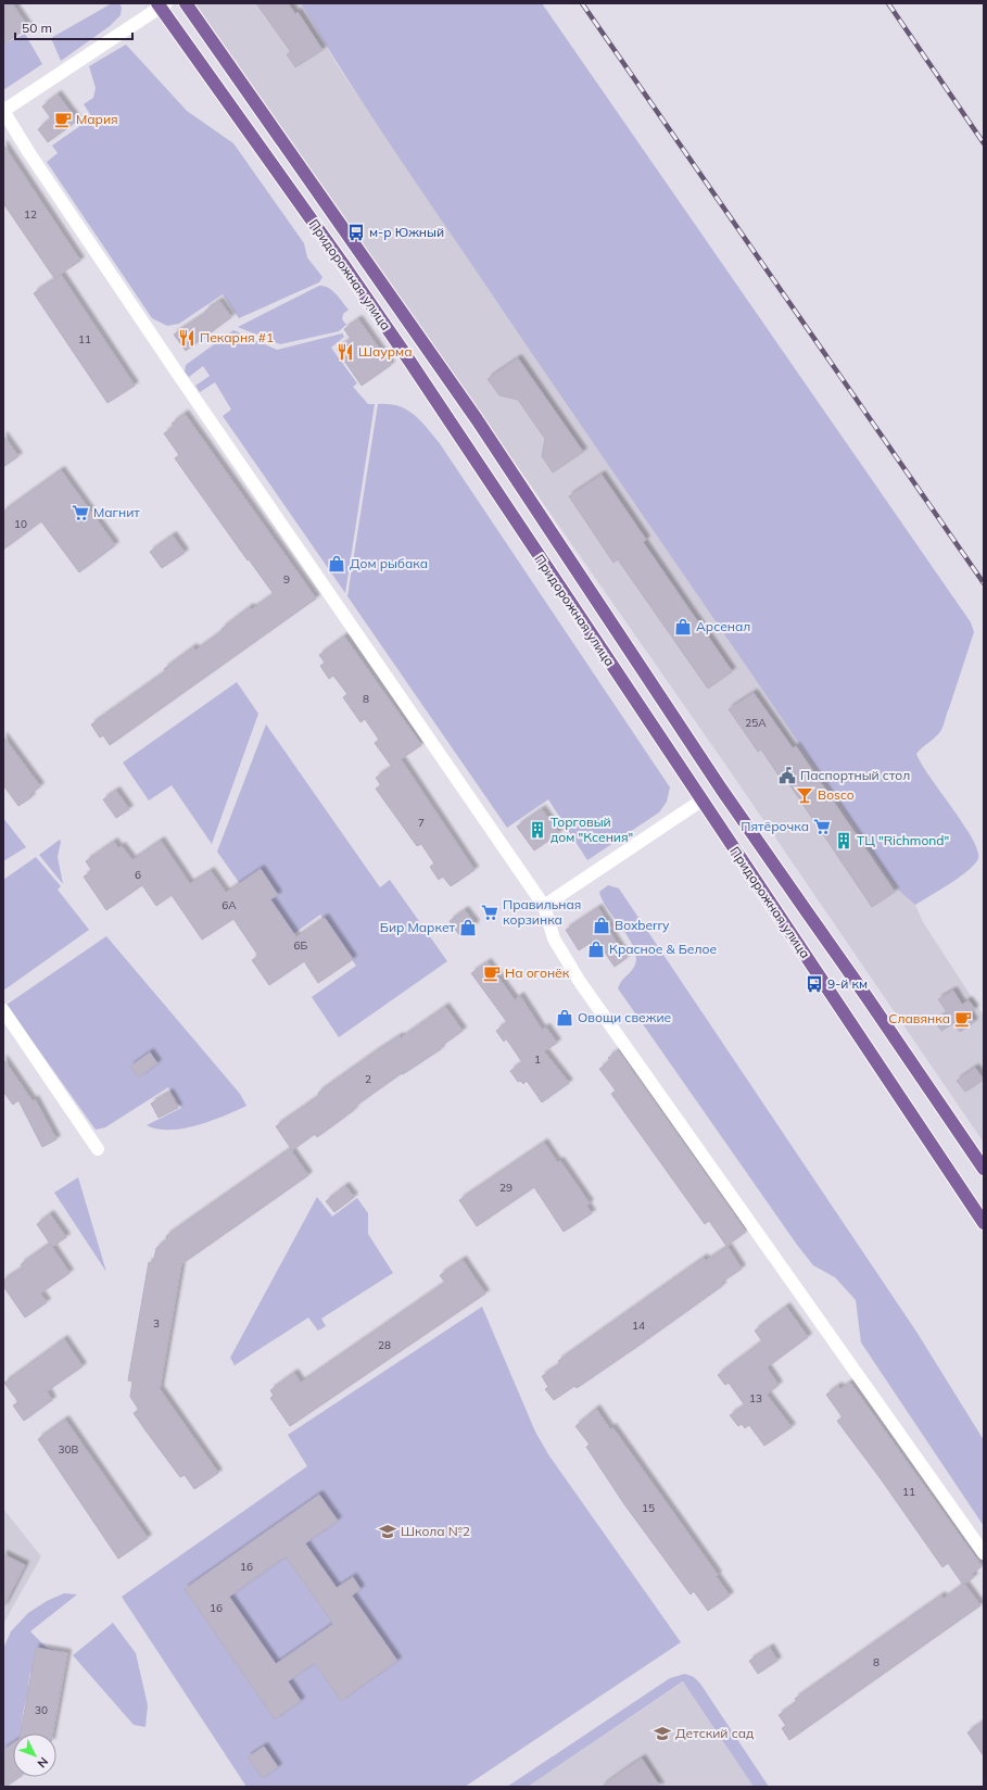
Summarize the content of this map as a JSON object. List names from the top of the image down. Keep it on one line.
{"streets":{"main road":["Придорожная улица"]},"places":{"cafe":["Мария","На огонёк","Славянка"],"bus stop":["м-р Южный","9-й км"],"restaurant":["Пекарня #1","Шаурма"],"supermarket":["Магнит","Пятёрочка","Правильная корзинка"],"shop":["Дом рыбака","Арсенал","Boxberry","Бир Маркет","Красное & Белое","Овощи свежие"],"public building":["Паспортный стол"],"bar":["Bosco"],"building":["Торговый дом \"Ксения\"","ТЦ \"Richmond\""],"school or university":["Школа №2","Детский сад"]},"house_numbers":["12","11","10","9","8","25А","7","6","6А","6Б","1","2","29","3","14","28","13","30В","11","15","16","16","8","30"],"scale_bar":"50 m","north":"bottom right"}
